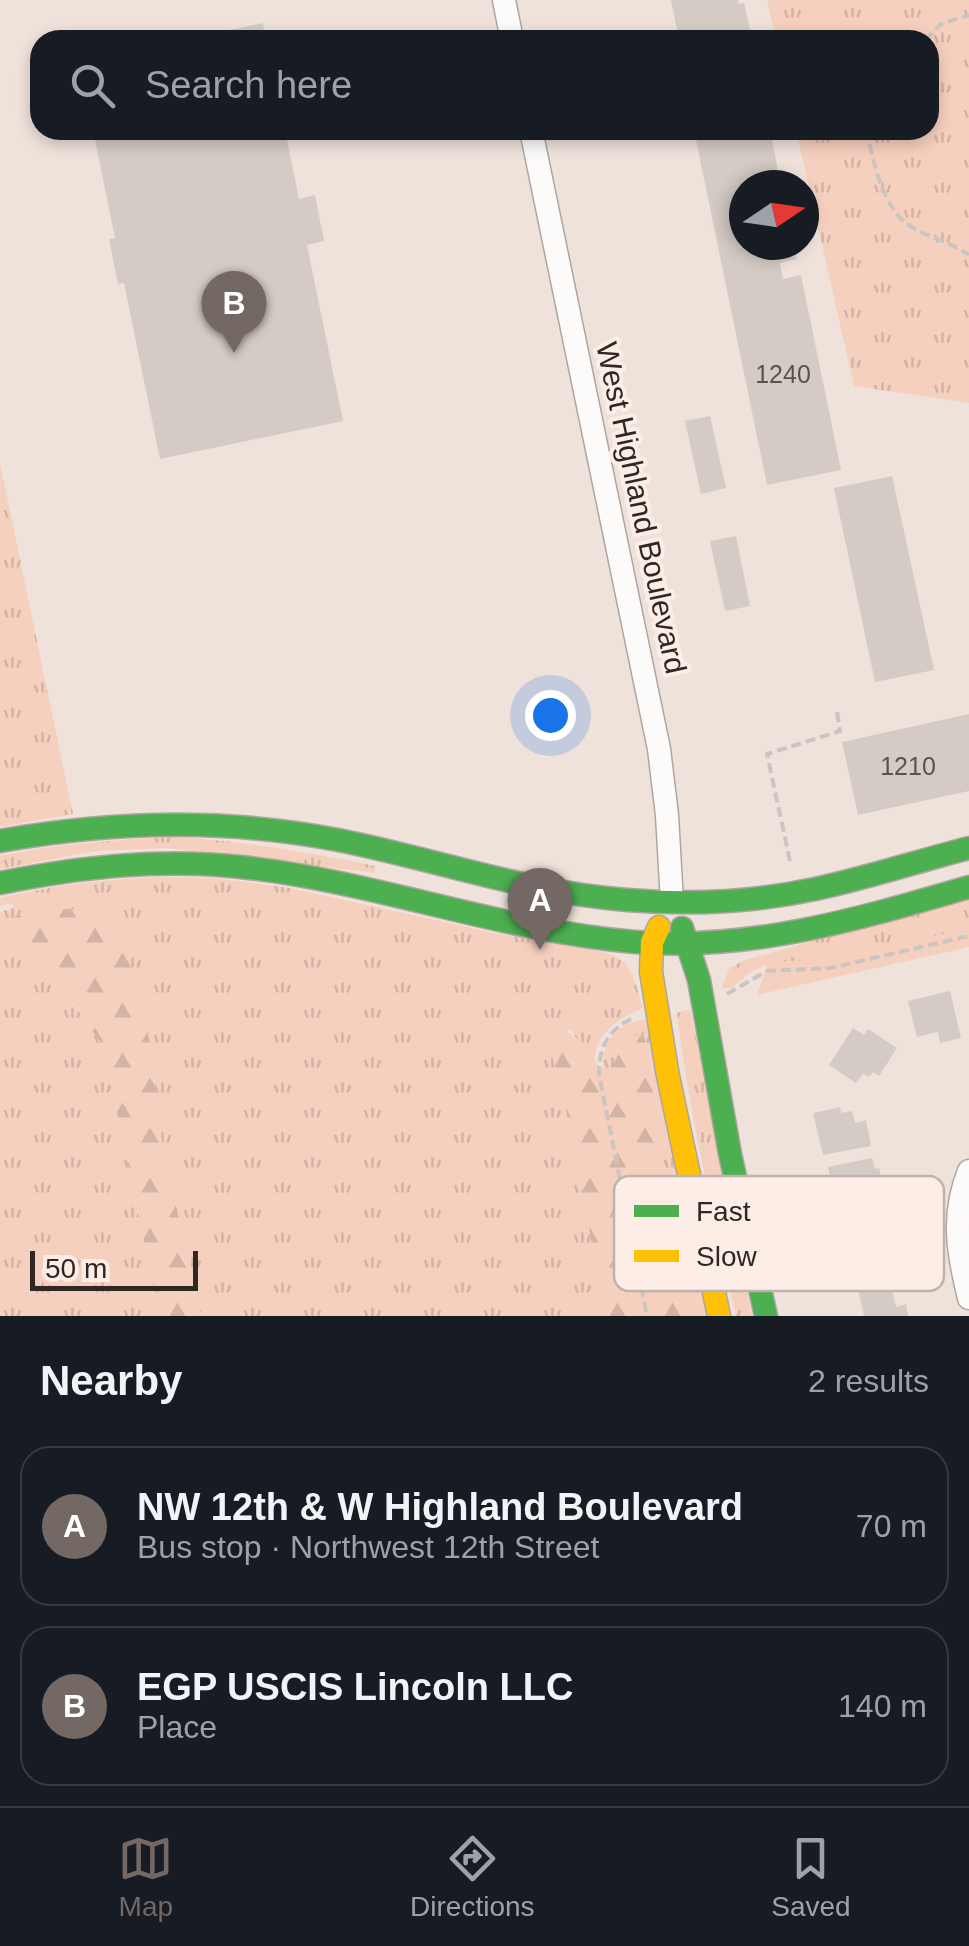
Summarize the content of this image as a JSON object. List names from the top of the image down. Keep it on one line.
{"streets":{"main road":["West Highland Boulevard"]},"house_numbers":["1240","1210"],"legend":["Fast","Slow"],"scale_bar":"50 m","north":"right","page":{"search":"Search here","pins":["B","A"],"scale":"50 m","heading":["Nearby","2 results"],"list":[{"mark":"A","name":"NW 12th & W Highland Boulevard","note":"Bus stop · Northwest 12th Street","value":"70 m"},{"mark":"B","name":"EGP USCIS Lincoln LLC","note":"Place","value":"140 m"}],"nav":["Map","Directions","Saved"]}}
